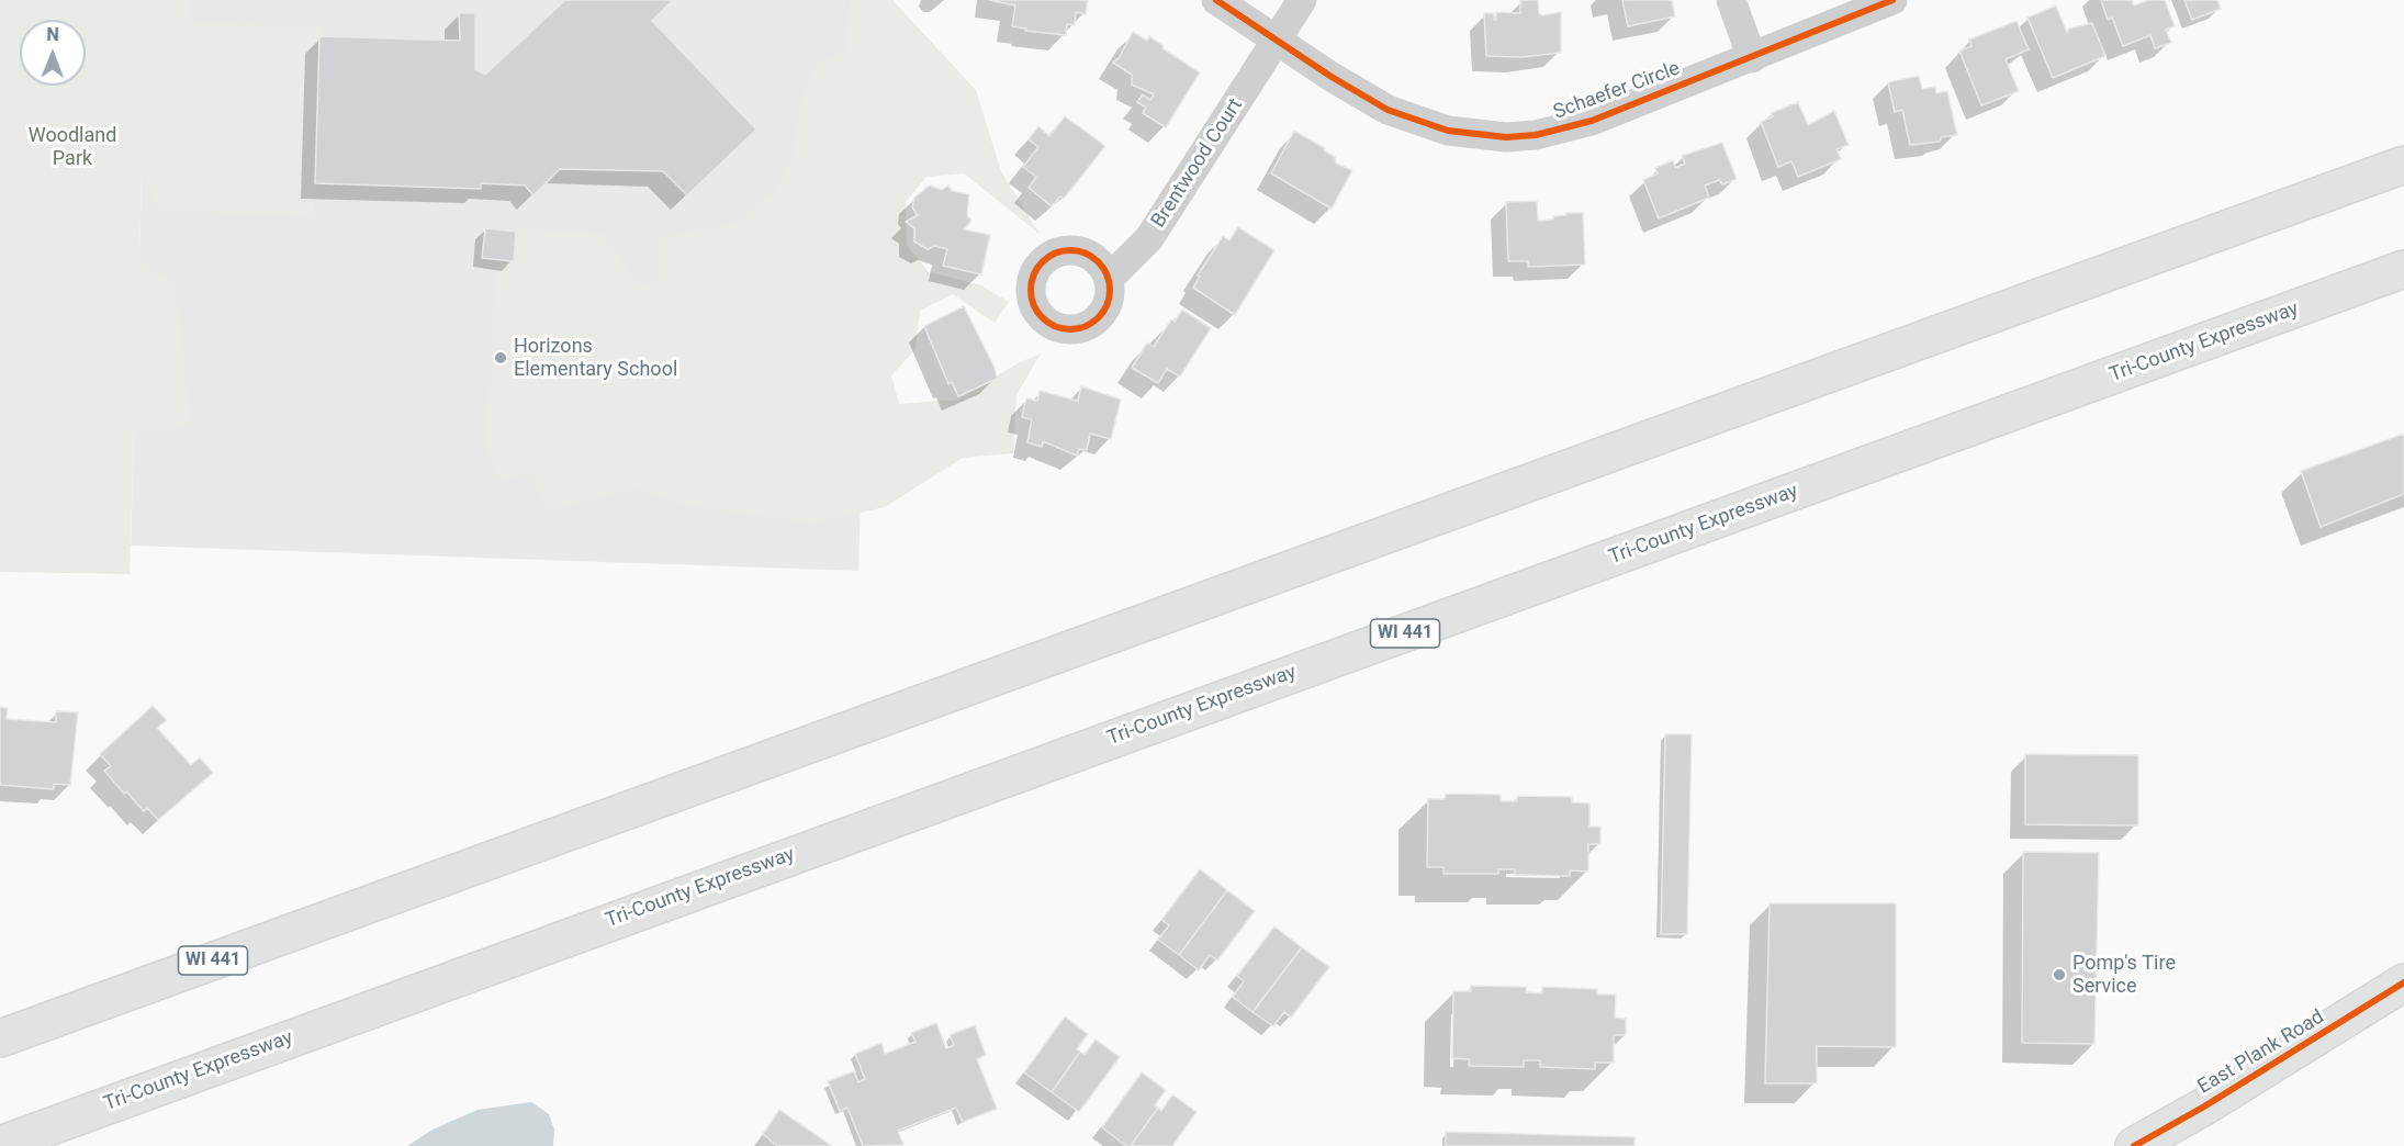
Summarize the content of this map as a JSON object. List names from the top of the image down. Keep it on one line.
{"streets":{"main road":["Tri-County Expressway","WI 441","East Plank Road"],"street":["Schaefer Circle","Brentwood Court"]},"crossings":[["Schaefer Circle","Brentwood Court"]],"parks":["Woodland Park"],"places":["Horizons Elementary School","Pomp's Tire Service"],"north":"top"}
